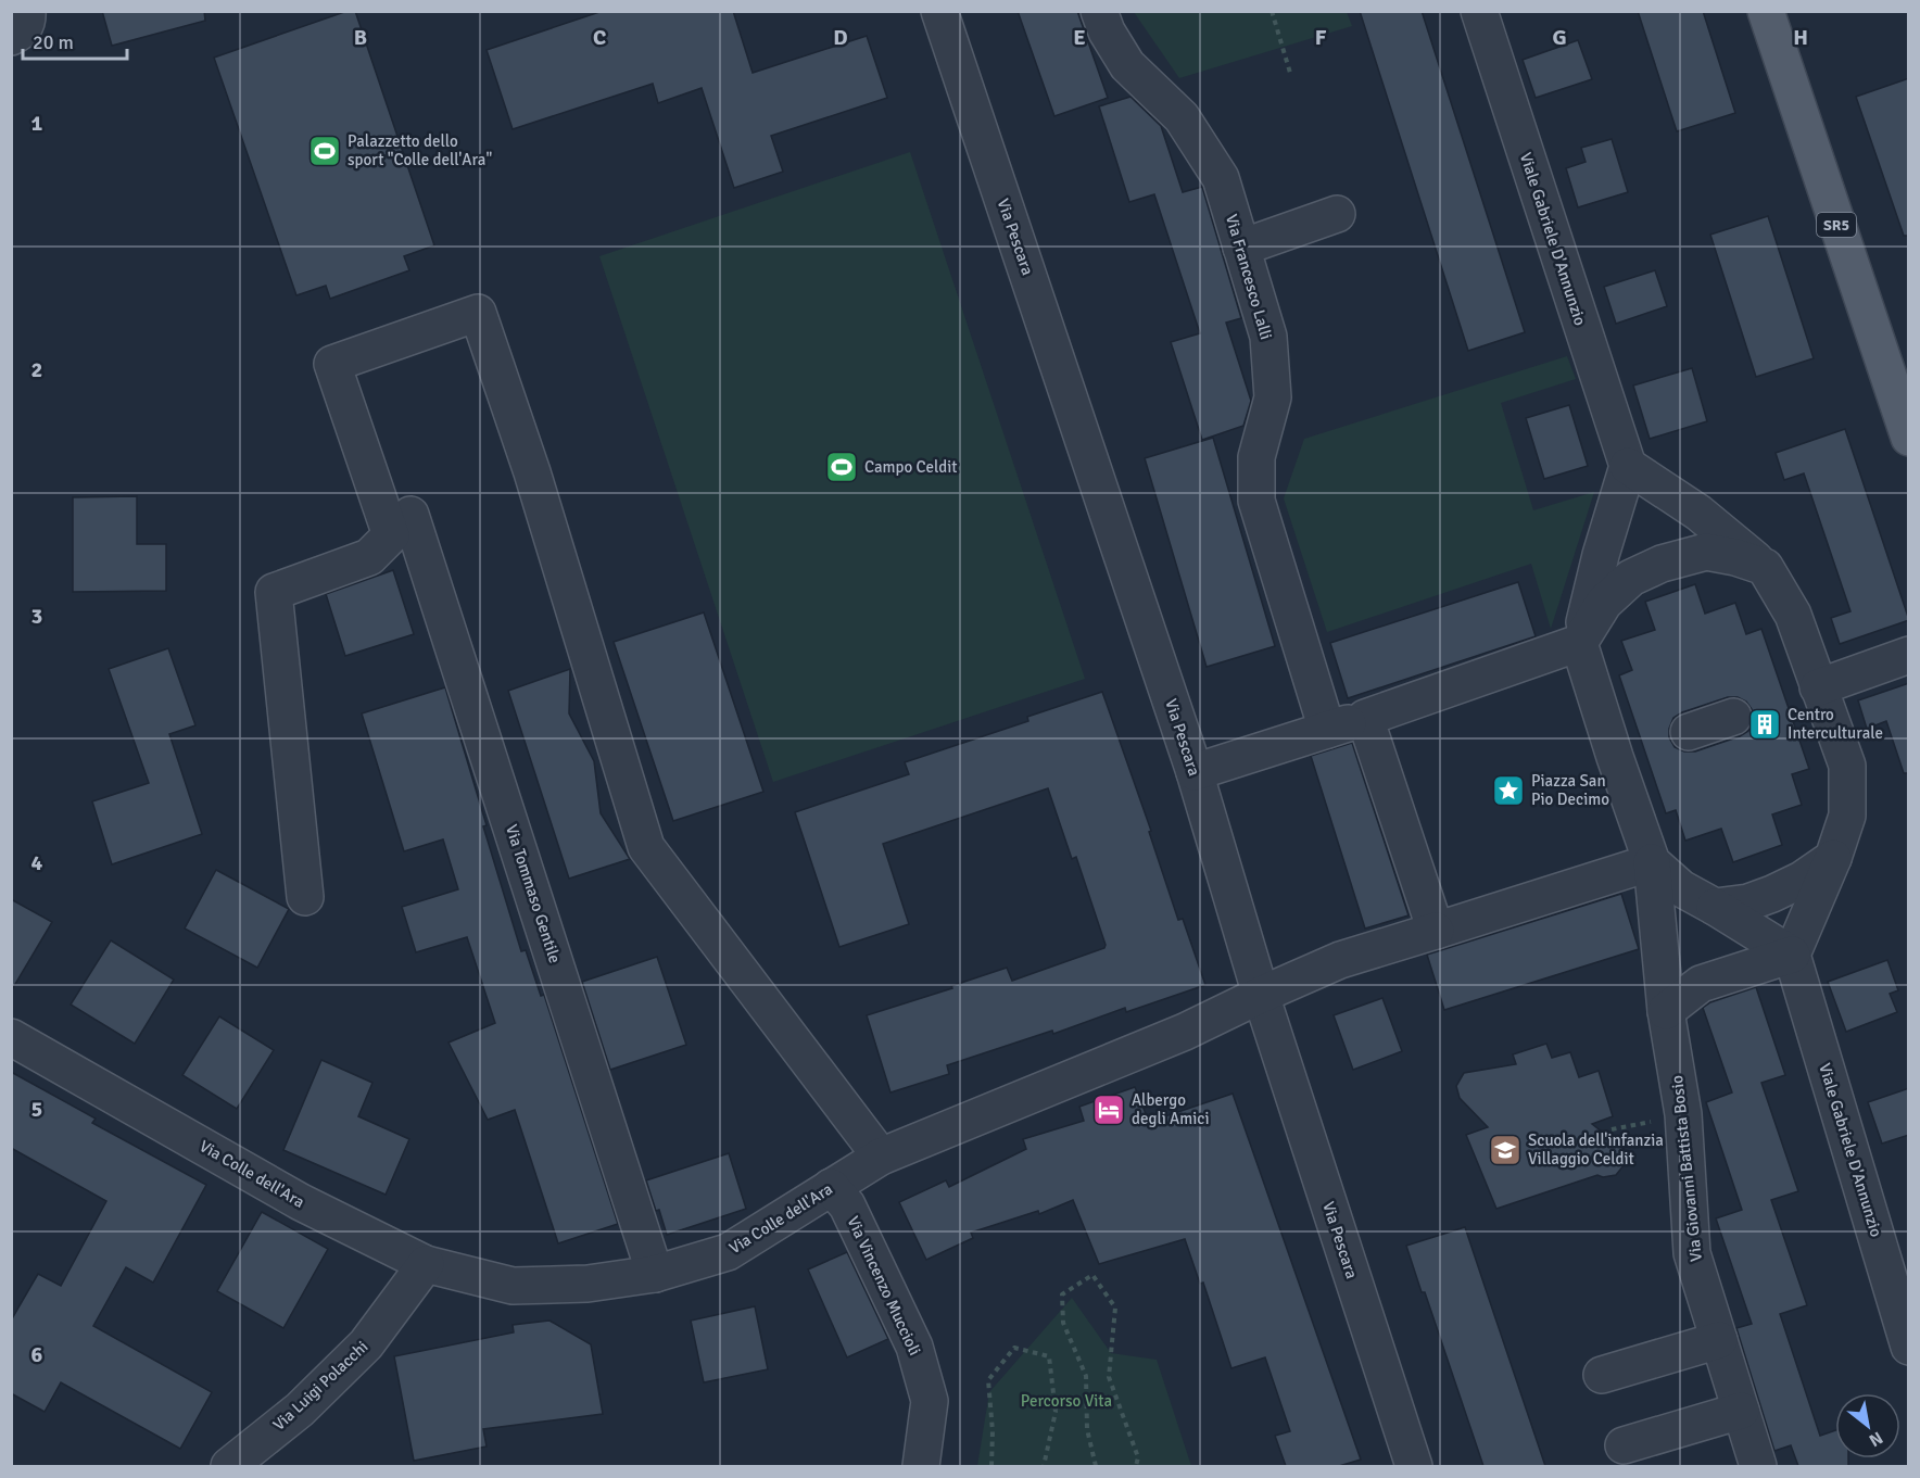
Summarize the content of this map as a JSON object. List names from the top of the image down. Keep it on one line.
{"streets":{"main road":["SR5"],"street":["Via Pescara","Viale Gabriele D'Annunzio","Via Francesco Lalli","Via Tommaso Gentile","Via Giovanni Battista Bosio","Via Colle dell'Ara","Via Vincenzo Muccioli","Via Luigi Polacchi"]},"crossings":[["Via Pescara","Via Colle dell'Ara"],["Via Tommaso Gentile","Via Colle dell'Ara"],["Via Colle dell'Ara","Via Vincenzo Muccioli"],["Via Colle dell'Ara","Via Luigi Polacchi"]],"parks":["Percorso Vita"],"places":{"sports":["Palazzetto dello sport \"Colle dell'Ara\"","Campo Celdit"],"building":["Centro Interculturale"],"place":["Piazza San Pio Decimo"],"hotel":["Albergo degli Amici"],"school or university":["Scuola dell'infanzia Villaggio Celdit"]},"scale_bar":"20 m","north":"bottom right","grid":{"columns":["B","C","D","E","F","G","H"],"rows":["1","2","3","4","5","6"]}}
